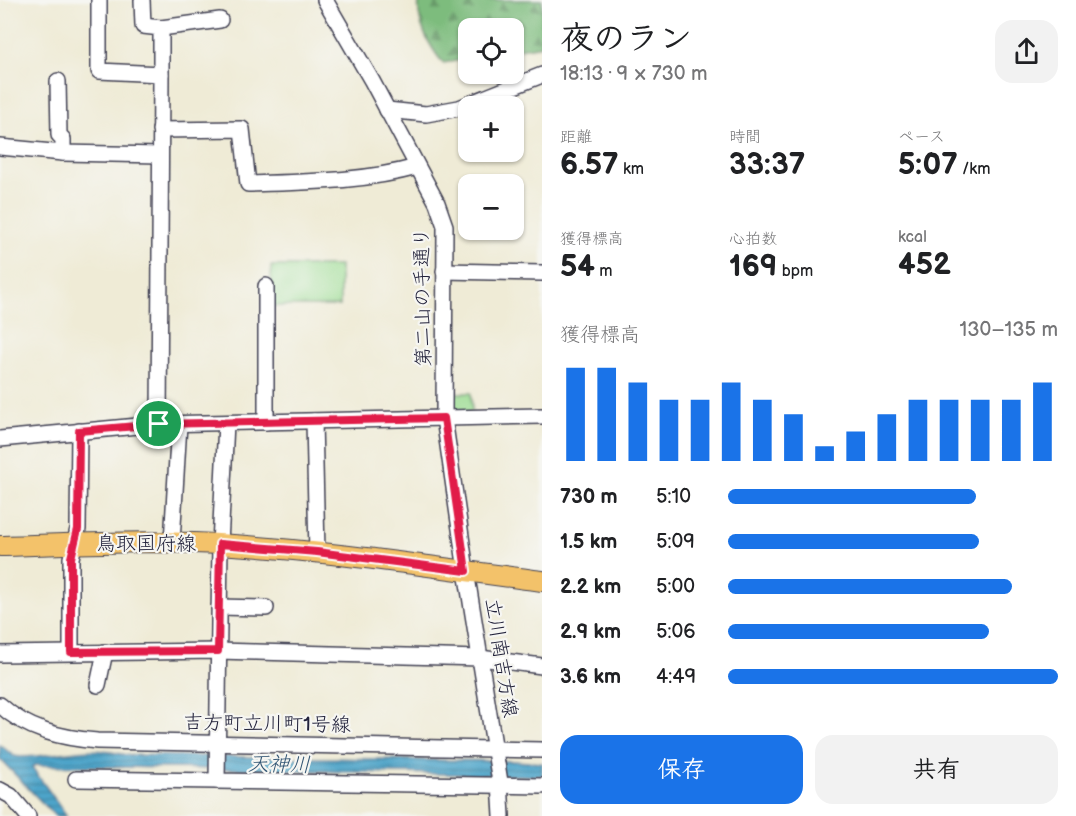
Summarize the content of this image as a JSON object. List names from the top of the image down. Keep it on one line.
{"streets":{"main road":["鳥取国府線"],"street":["第二山の手通り","立川南吉方線","吉方町立川町1号線"]},"crossings":[["第二山の手通り","鳥取国府線"],["第二山の手通り","立川南吉方線"],["鳥取国府線","立川南吉方線"],["立川南吉方線","吉方町立川町1号線"]],"water":["天神川"],"page":{"heading":["夜のラン","18:13 · 9 × 730 m"],"map_buttons":["+","−"],"stats":[["距離","6.57 km"],["時間","33:37"],["ペース","5:07 /km"],["獲得標高","54 m"],["心拍数","169 bpm"],["kcal","452"]],"chart":["獲得標高","130–135 m"],"list":[{"name":"730 m","note":"5:10"},{"name":"1.5 km","note":"5:09"},{"name":"2.2 km","note":"5:00"},{"name":"2.9 km","note":"5:06"},{"name":"3.6 km","note":"4:49"}],"buttons":["保存","共有"]}}
